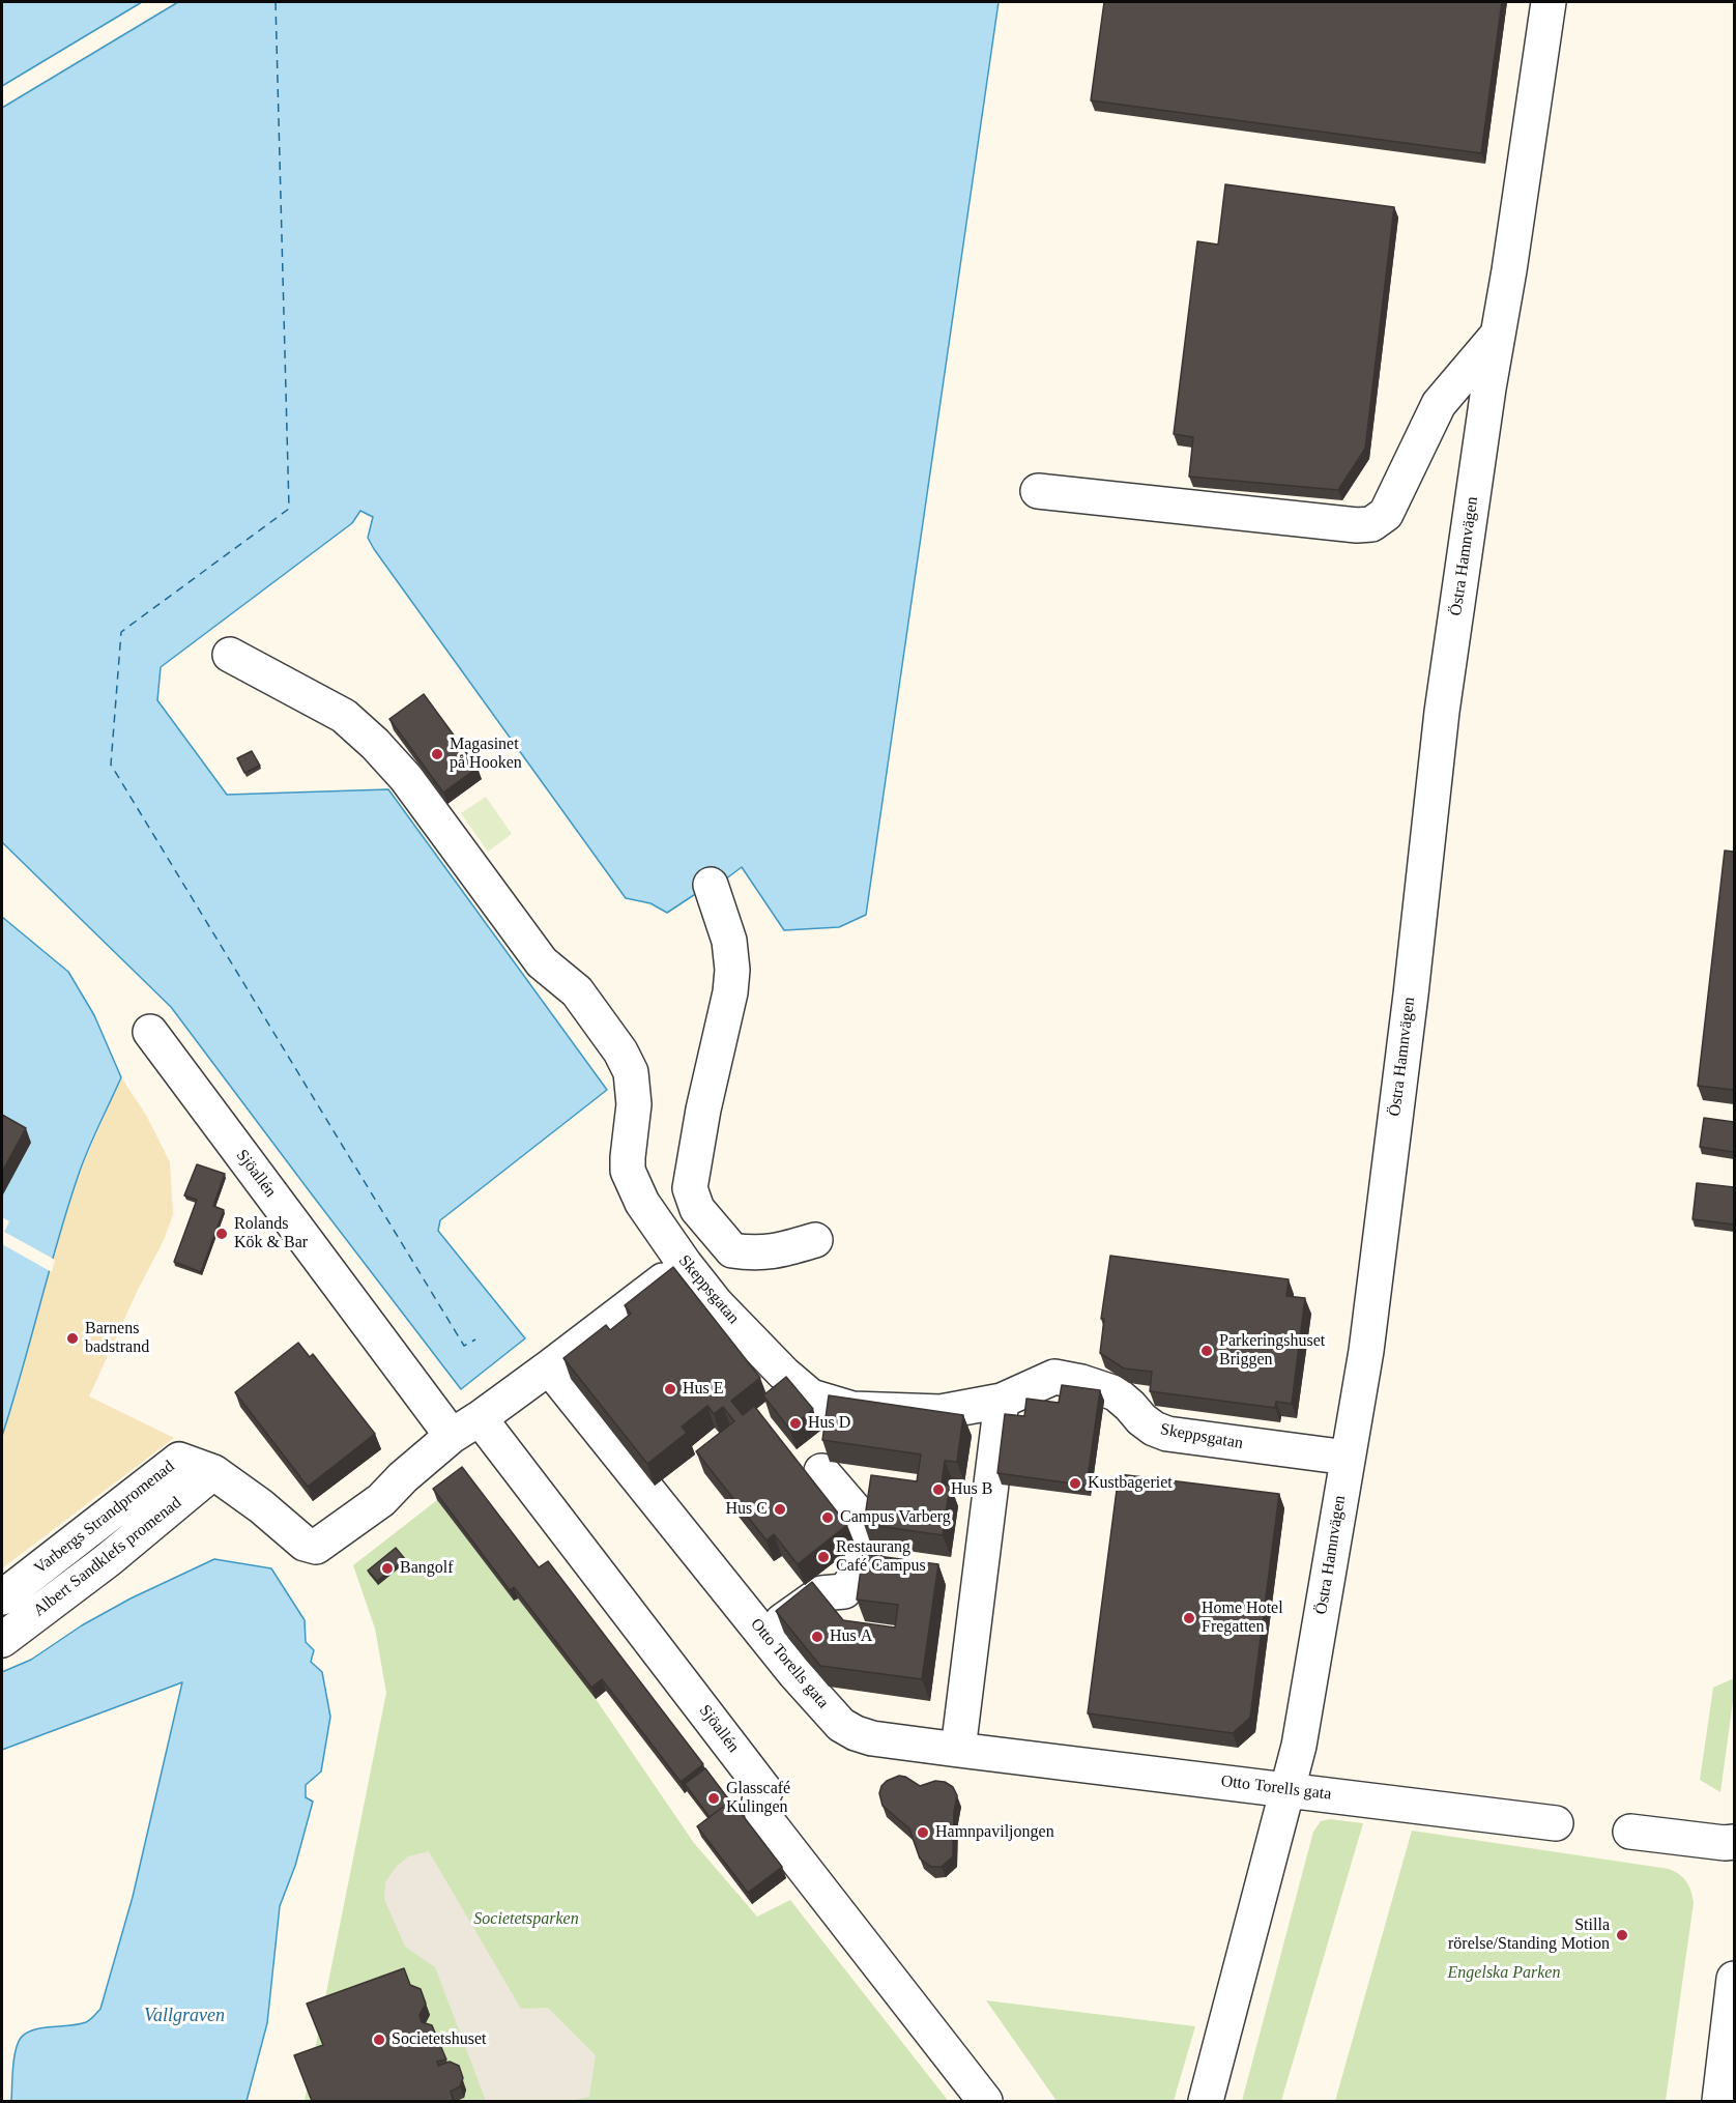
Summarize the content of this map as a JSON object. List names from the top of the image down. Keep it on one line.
{"streets":{"street":["Östra Hamnvägen","Sjöallén","Skeppsgatan","Varbergs Strandpromenad","Albert Sandklefs promenad","Otto Torells gata"]},"crossings":[["Östra Hamnvägen","Skeppsgatan"],["Östra Hamnvägen","Otto Torells gata"],["Varbergs Strandpromenad","Albert Sandklefs promenad"]],"water":["Vallgraven"],"parks":["Societetsparken","Engelska Parken"],"places":["Magasinet på Hooken","Rolands Kök & Bar","Barnens badstrand","Parkeringshuset Briggen","Hus E","Hus D","Kustbageriet","Hus B","Hus C","Campus Varberg","Restaurang Café Campus","Bangolf","Home Hotel Fregatten","Hus A","Glasscafé Kulingen","Hamnpaviljongen","Stilla rörelse/Standing Motion","Societetshuset"]}
